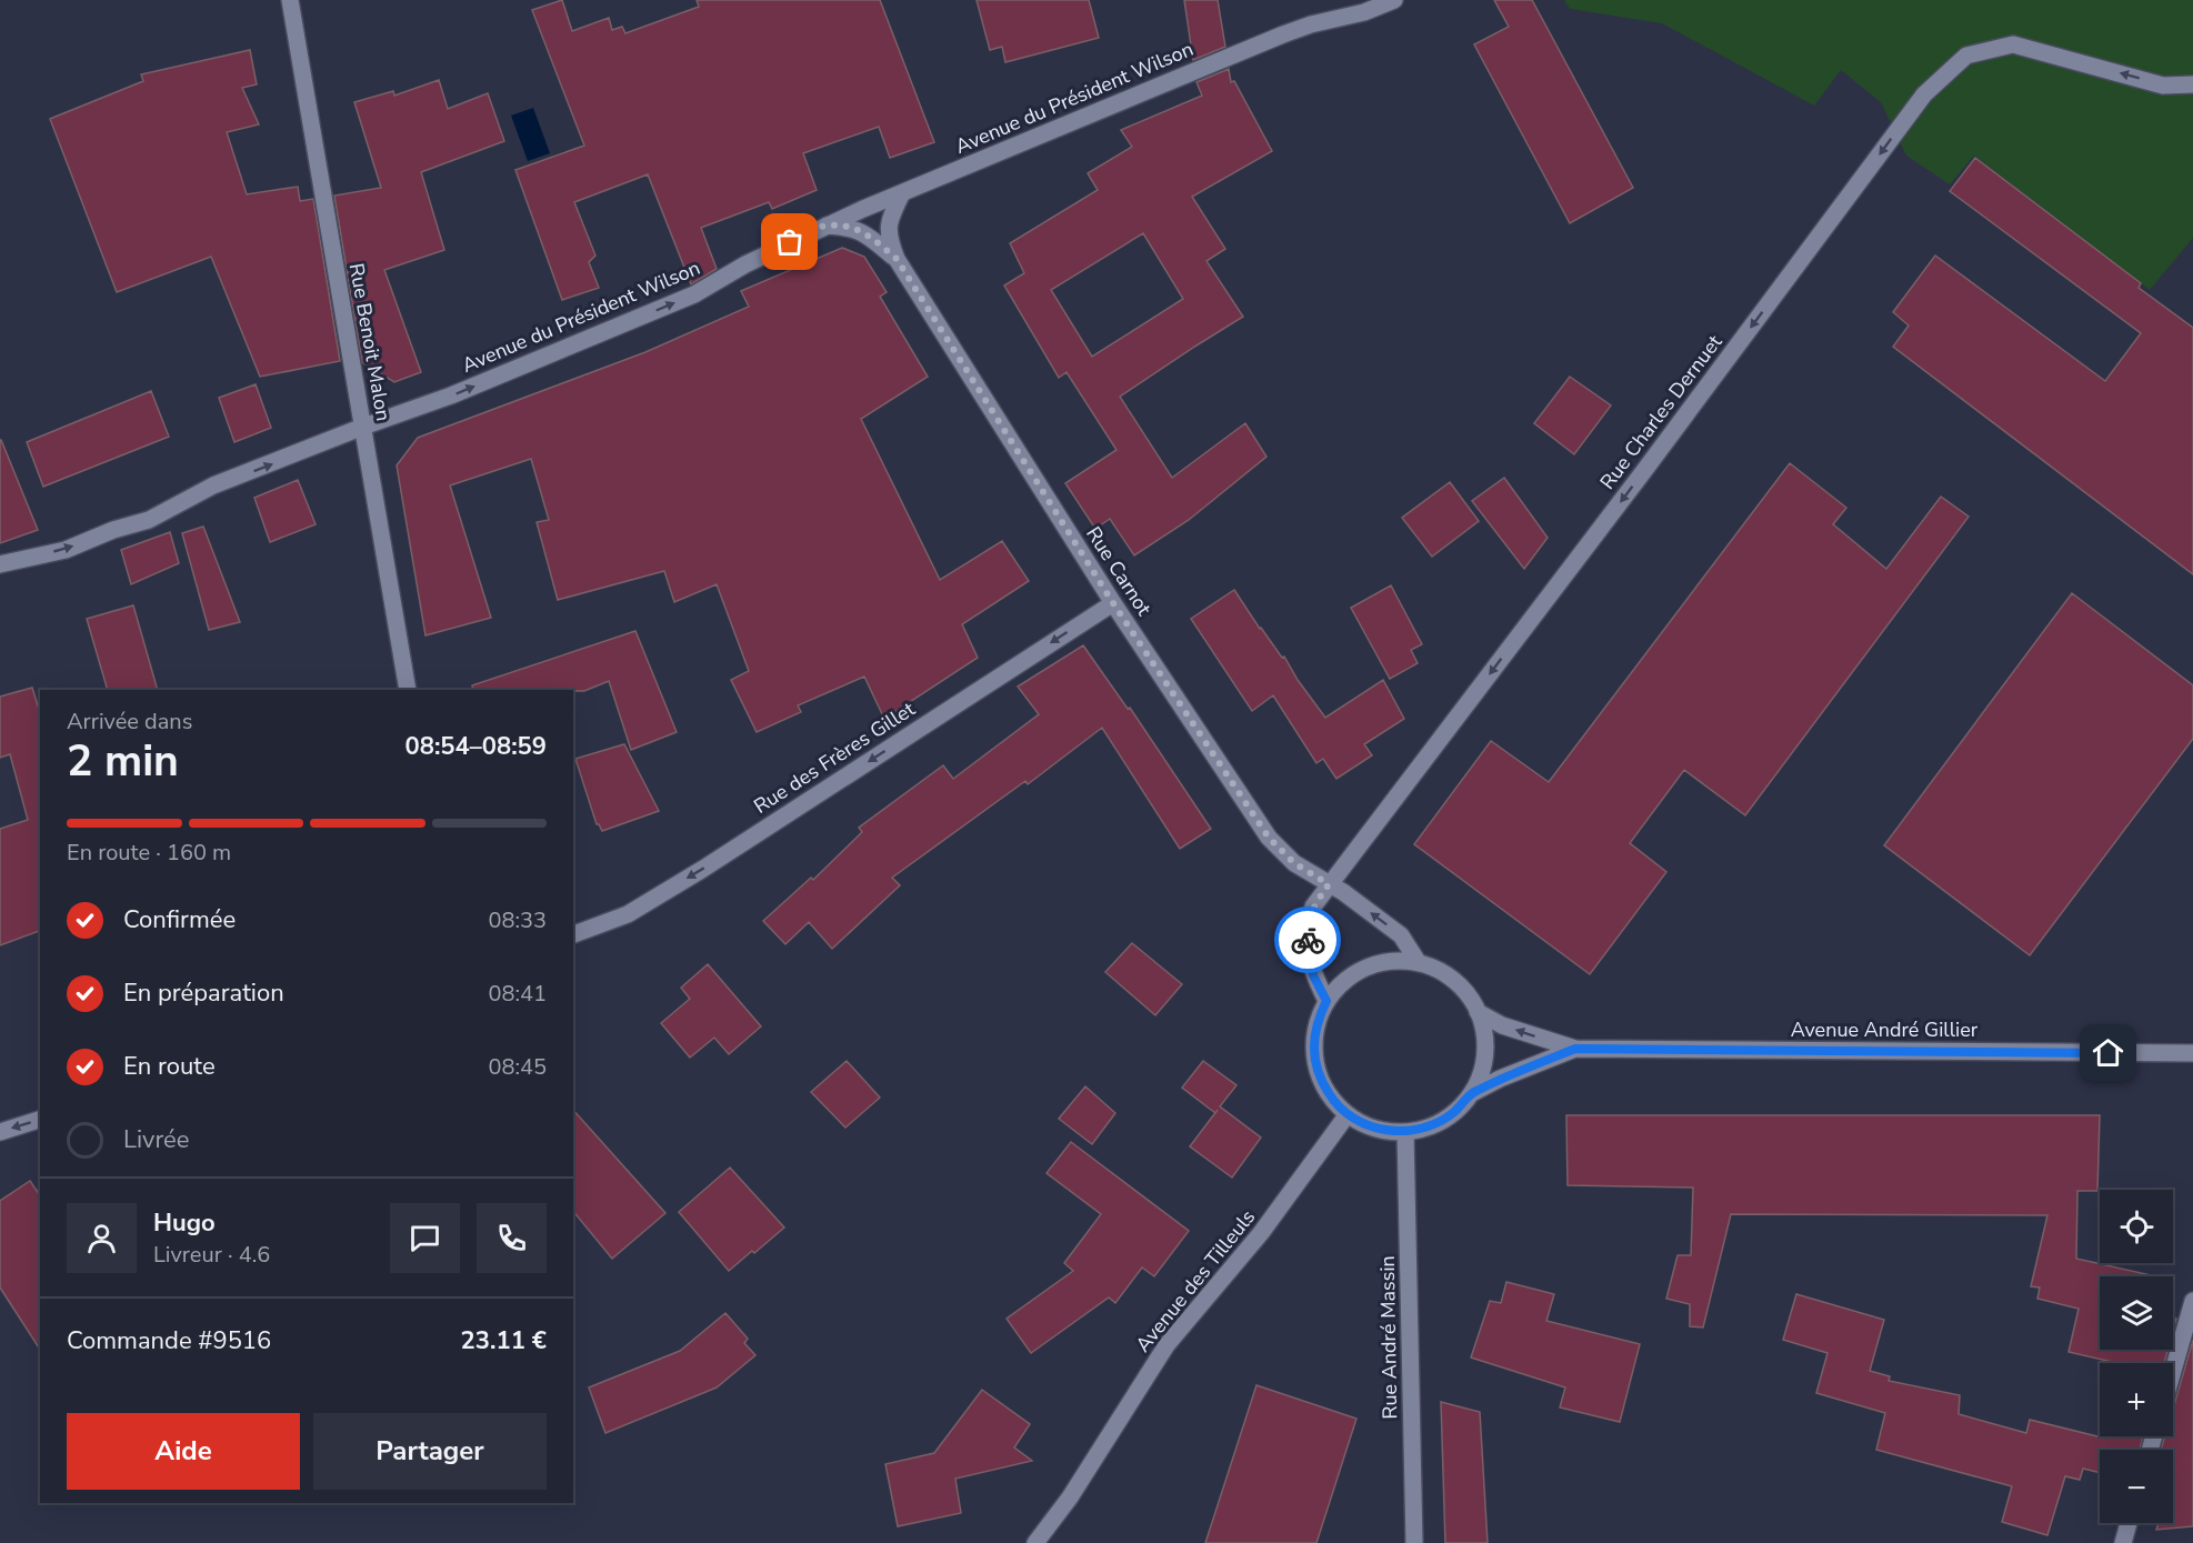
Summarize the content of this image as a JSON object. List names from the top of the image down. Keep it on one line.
{"streets":{"street":["Avenue du Président Wilson","Rue Benoit Malon","Rue Charles Dernuet","Rue Carnot","Rue des Frères Gillet","Avenue André Gillier","Avenue des Tilleuls","Rue André Massin"]},"crossings":[["Avenue du Président Wilson","Rue Benoit Malon"],["Avenue du Président Wilson","Rue Carnot"],["Rue Charles Dernuet","Rue Carnot"],["Rue Charles Dernuet","Avenue André Gillier"],["Rue Charles Dernuet","Avenue des Tilleuls"],["Rue Charles Dernuet","Rue André Massin"],["Rue Carnot","Rue des Frères Gillet"],["Rue Carnot","Avenue André Gillier"],["Rue Carnot","Avenue des Tilleuls"],["Rue Carnot","Rue André Massin"],["Avenue André Gillier","Avenue des Tilleuls"],["Avenue André Gillier","Rue André Massin"],["Avenue des Tilleuls","Rue André Massin"]],"one_way":["Avenue du Président Wilson","Rue Charles Dernuet","Rue des Frères Gillet"],"page":{"heading":["2 min","Arrivée dans","08:54–08:59"],"panel":["Hugo","Livreur · 4.6","Commande #9516","23.11 €"],"bar":"En route · 160 m","list":[["Confirmée","08:33"],["En préparation","08:41"],["En route","08:45"],"Livrée"],"map_buttons":["+","−"],"buttons":["Aide","Partager"]}}
